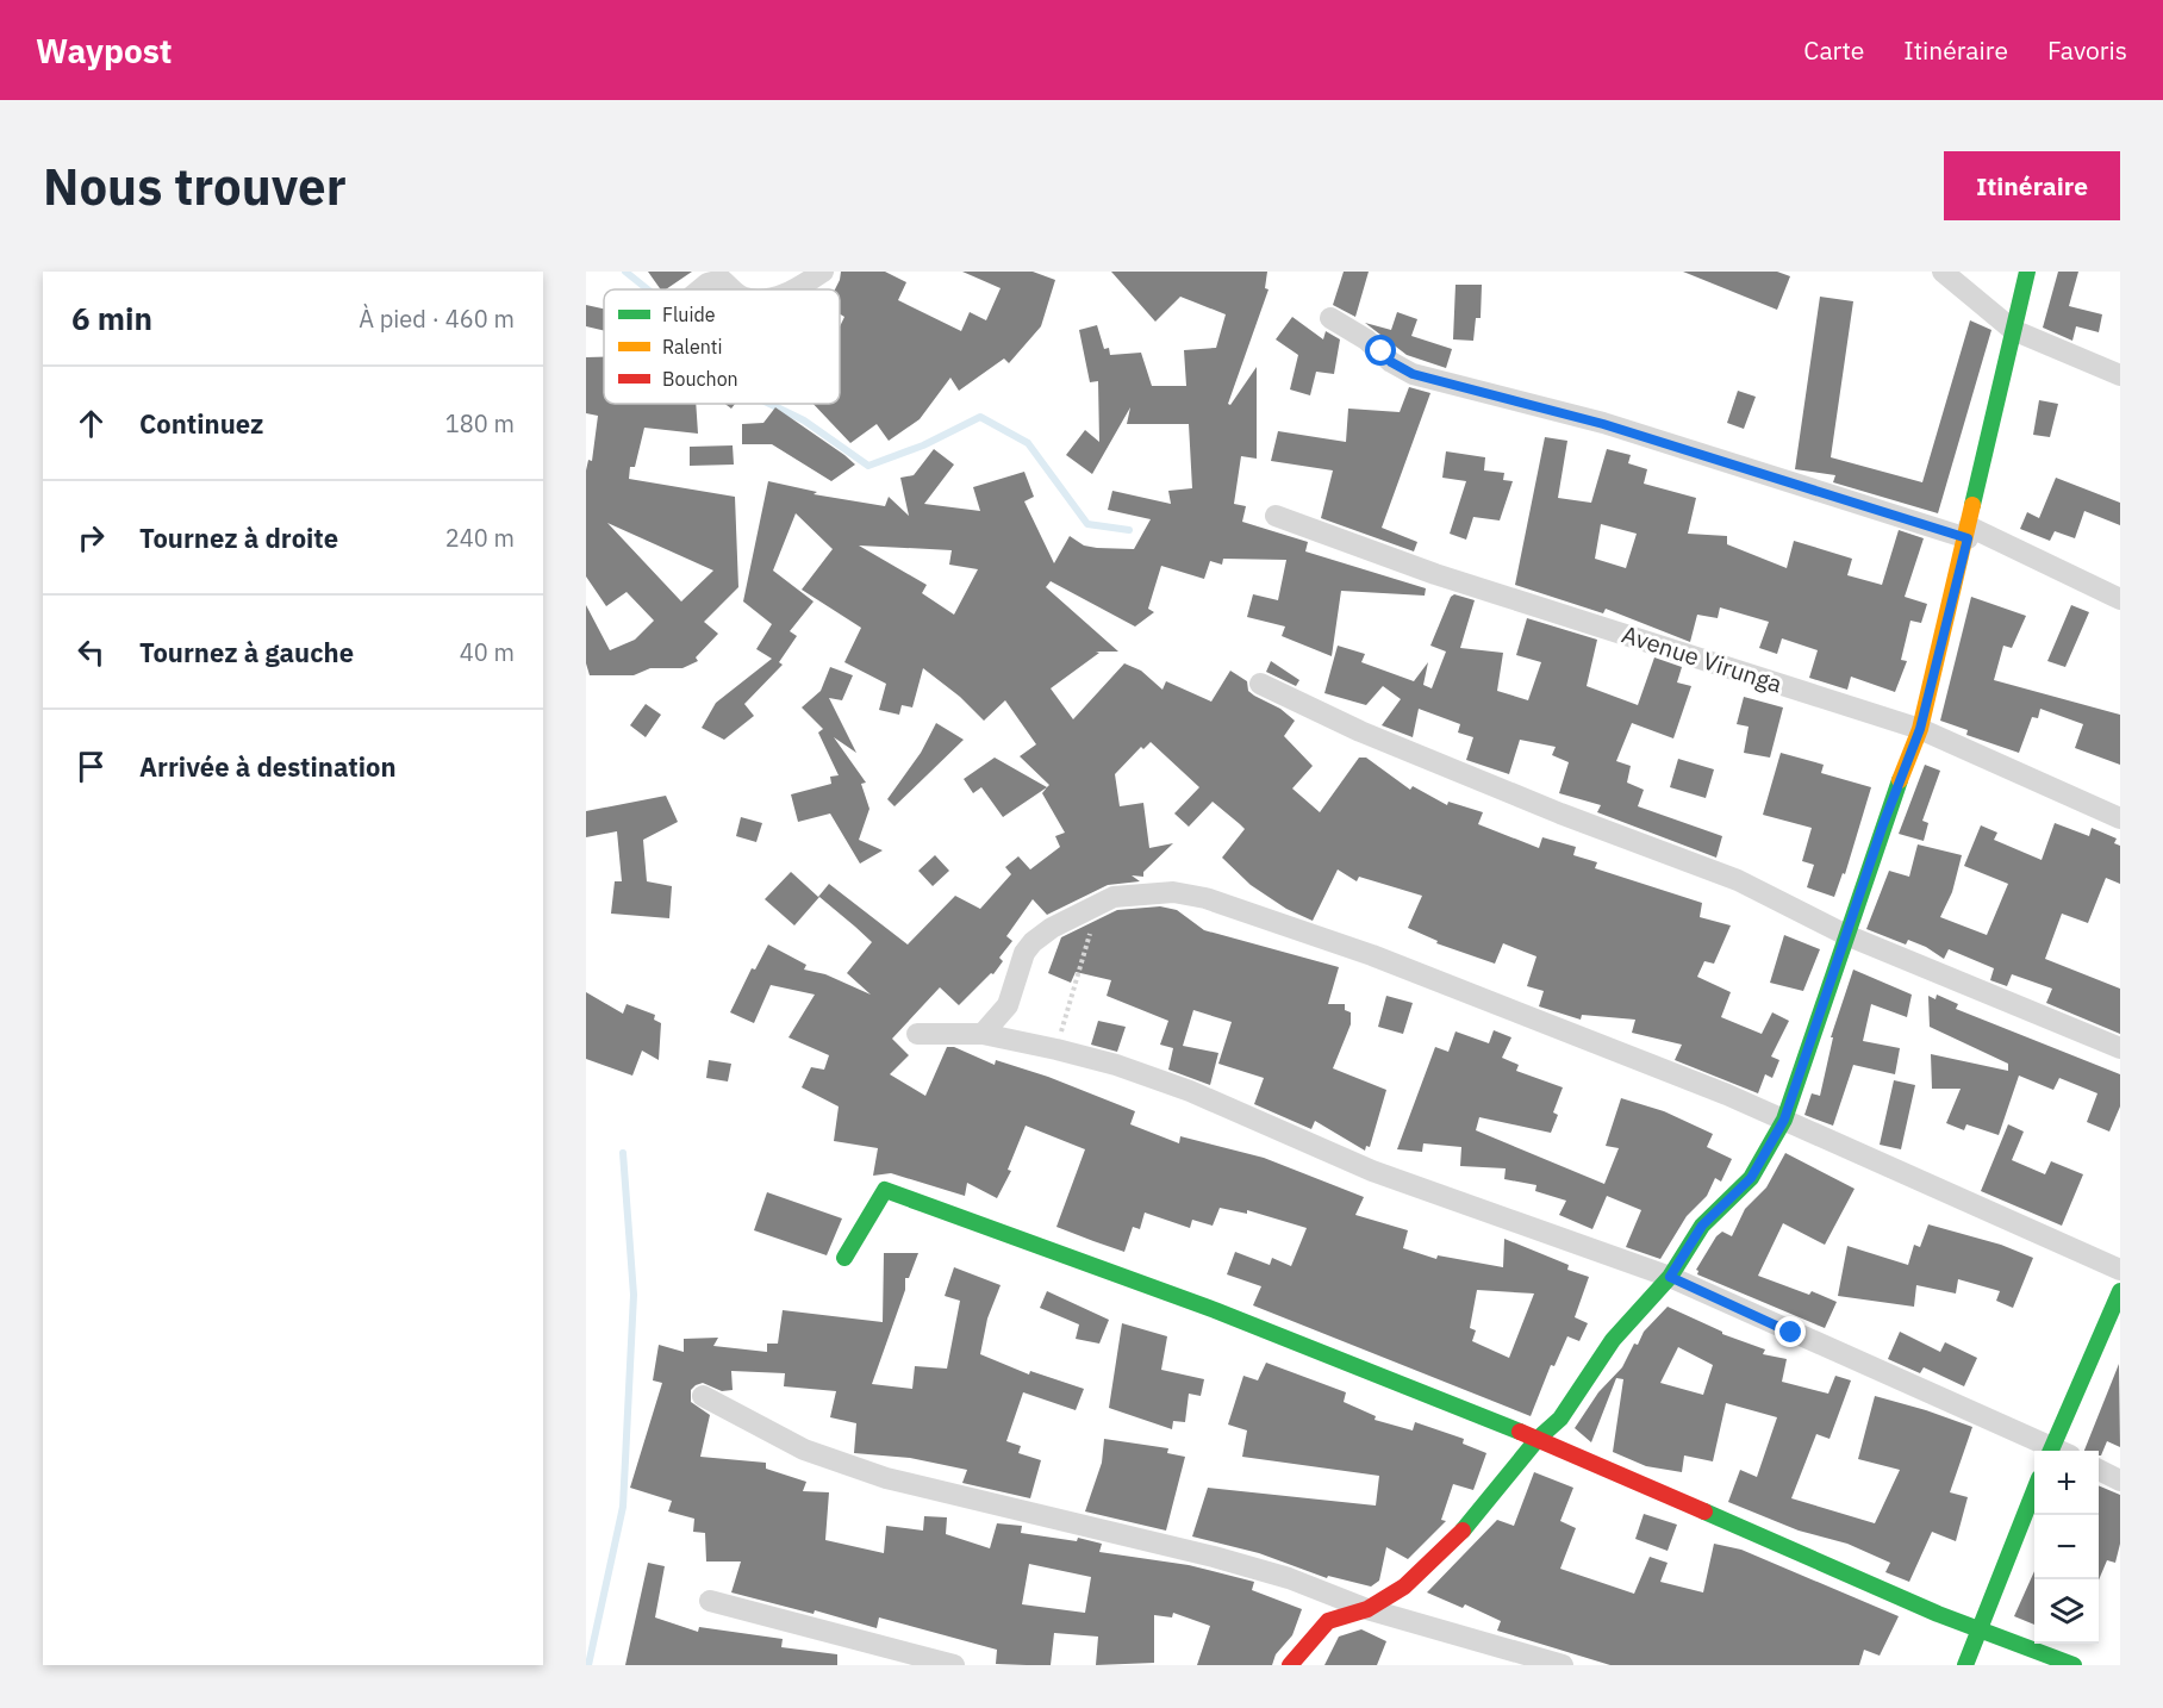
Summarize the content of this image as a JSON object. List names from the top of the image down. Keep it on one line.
{"streets":{"street":["Avenue Virunga"]},"legend":["Fluide","Ralenti","Bouchon"],"page":{"header":"Waypost","nav":["Carte","Itinéraire","Favoris"],"buttons":"Itinéraire","title":"Nous trouver","heading":["6 min","À pied · 460 m"],"list":[["Continuez","180 m"],["Tournez à droite","240 m"],["Tournez à gauche","40 m"],"Arrivée à destination"],"map_buttons":["+","−"]}}
